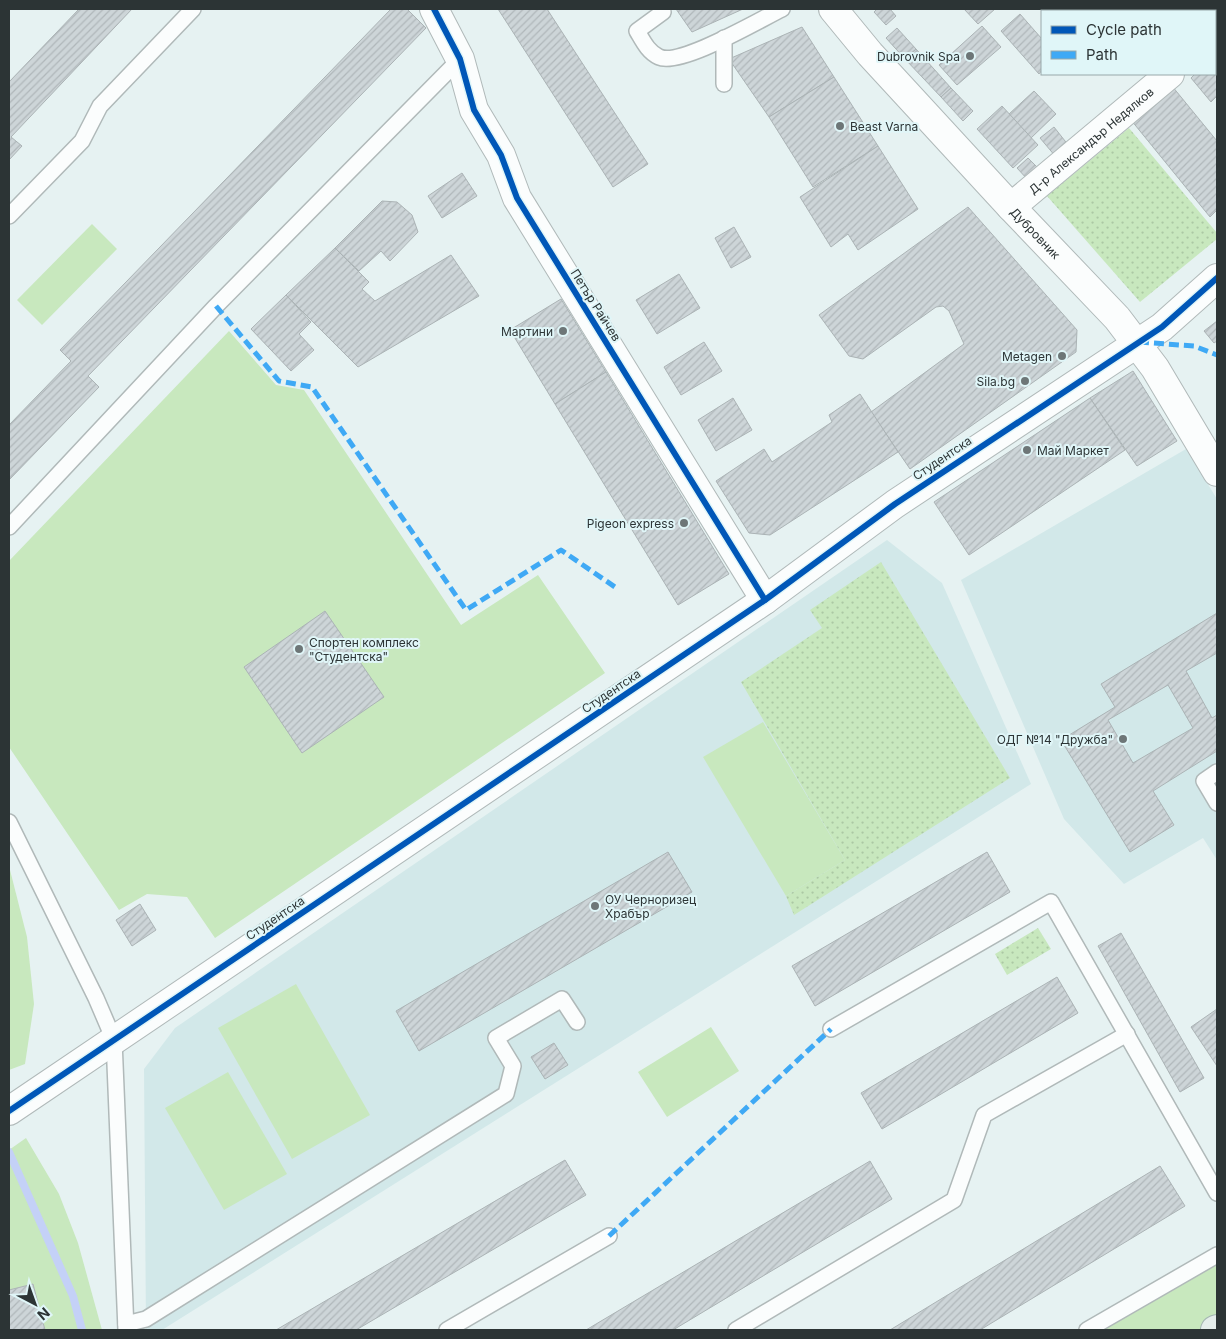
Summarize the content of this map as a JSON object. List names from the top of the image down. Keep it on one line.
{"streets":{"street":["Д-р Александър Недялков","Дубровник","Петър Райчев","Студентска"]},"crossings":[["Д-р Александър Недялков","Дубровник"],["Дубровник","Студентска"],["Петър Райчев","Студентска"]],"places":["Dubrovnik Spa","Beast Varna","Мартини","Metagen","Sila.bg","Май Маркет","Pigeon express","Спортен комплекс \"Студентска\"","ОДГ №14 \"Дружба\"","ОУ Черноризец Храбър"],"legend":["Cycle path","Path"],"north":"bottom right"}
